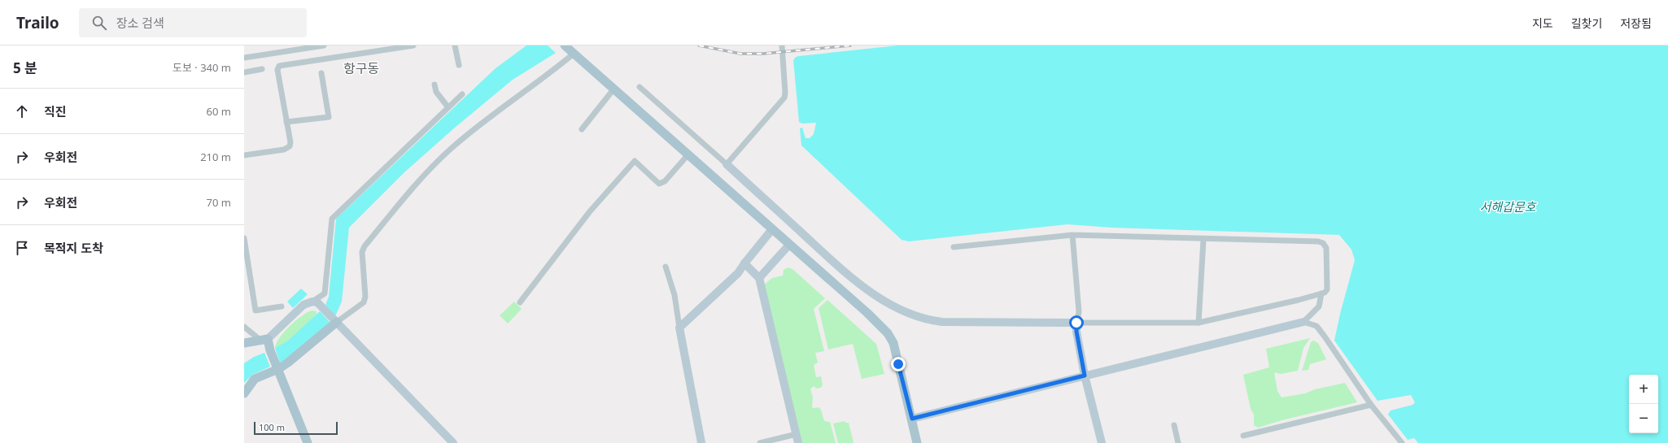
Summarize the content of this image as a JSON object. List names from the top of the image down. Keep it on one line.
{"districts":["항구동"],"water":["서해갑문호"],"scale_bar":"100 m","page":{"header":"Trailo","search":"장소 검색","nav":["지도","길찾기","저장됨"],"heading":["5 분","도보 · 340 m"],"list":[["직진","60 m"],["우회전","210 m"],["우회전","70 m"],"목적지 도착"],"map_buttons":["+","−"],"scale":"100 m"}}
